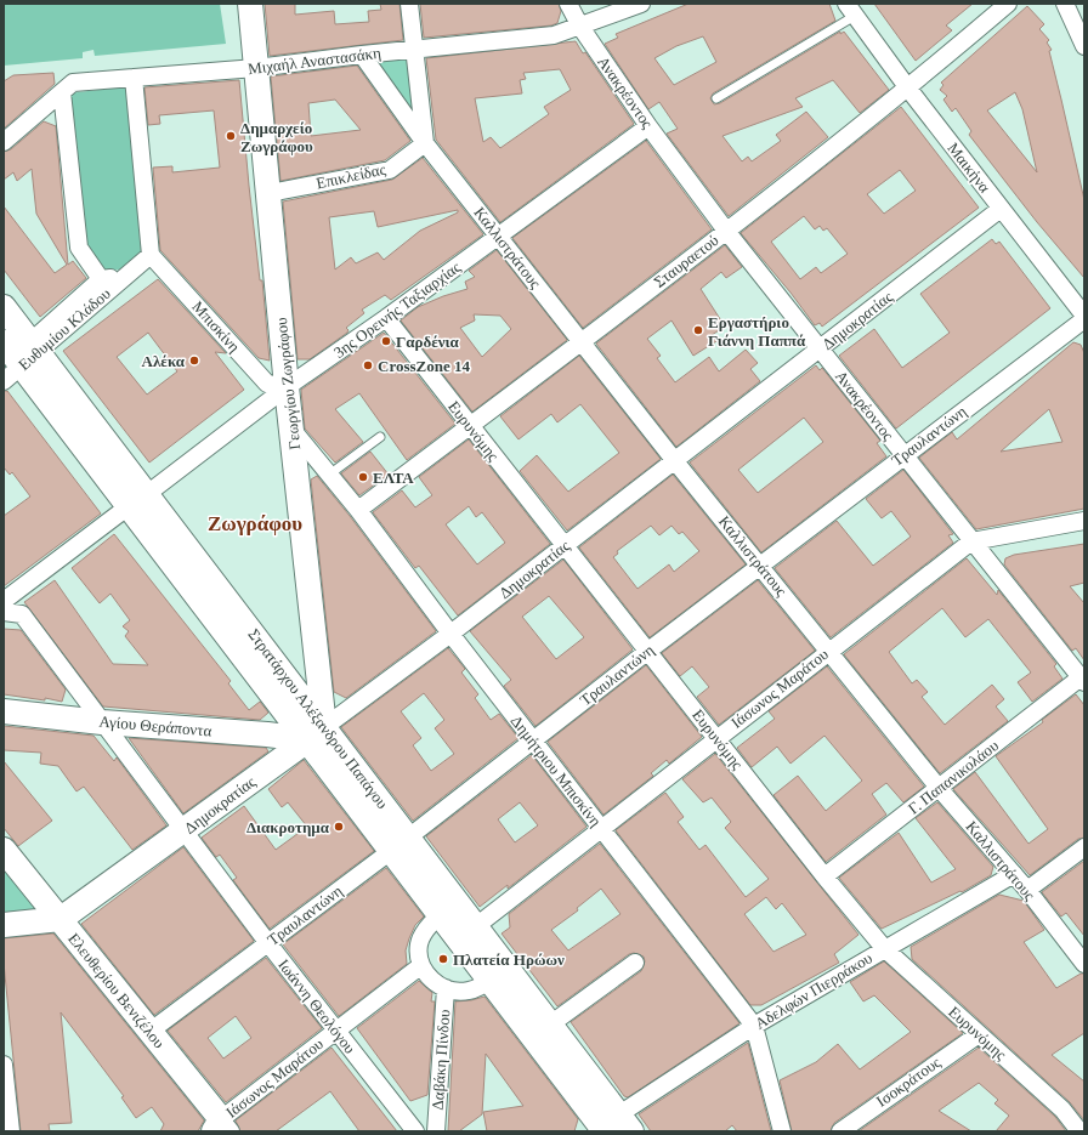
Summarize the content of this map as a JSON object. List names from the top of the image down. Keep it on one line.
{"streets":{"street":["Μιχαήλ Αναστασάκη","Ανακρέοντος","Μαικήνα","Επικλείδας","Καλλιστράτους","Σταυραετού","3ης Ορεινής Ταξιαρχίας","Δημοκρατίας","Μπισκίνη","Ευθυμίου Κλάδου","Γεωργίου Ζωγράφου","Ευρυνόμης","Τραυλαντώνη","Ιάσωνος Μαράτου","Στρατάρχου Αλέξανδρου Παπάγου","Αγίου Θεράποντα","Δημήτριου Μπισκίνη","Γ. Παπανικολάου","Ελευθερίου Βενιζέλου","Αδελφών Πιερράκου","Ιωάννη Θεολόγου","Δαβάκη Πίνδου","Ισοκράτους"]},"crossings":[["Μιχαήλ Αναστασάκη","Ανακρέοντος"],["Μιχαήλ Αναστασάκη","Καλλιστράτους"],["Μιχαήλ Αναστασάκη","Γεωργίου Ζωγράφου"],["Ανακρέοντος","Σταυραετού"],["Ανακρέοντος","3ης Ορεινής Ταξιαρχίας"],["Ανακρέοντος","Δημοκρατίας"],["Ανακρέοντος","Τραυλαντώνη"],["Ανακρέοντος","Ιάσωνος Μαράτου"],["Ανακρέοντος","Γ. Παπανικολάου"],["Μαικήνα","Σταυραετού"],["Μαικήνα","Δημοκρατίας"],["Μαικήνα","Τραυλαντώνη"],["Επικλείδας","Καλλιστράτους"],["Επικλείδας","Γεωργίου Ζωγράφου"],["Καλλιστράτους","Σταυραετού"],["Καλλιστράτους","3ης Ορεινής Ταξιαρχίας"],["Καλλιστράτους","Δημοκρατίας"],["Καλλιστράτους","Τραυλαντώνη"],["Καλλιστράτους","Ιάσωνος Μαράτου"],["Καλλιστράτους","Γ. Παπανικολάου"],["Καλλιστράτους","Αδελφών Πιερράκου"],["Σταυραετού","Ευρυνόμης"],["Σταυραετού","Δημήτριου Μπισκίνη"],["3ης Ορεινής Ταξιαρχίας","Μπισκίνη"],["3ης Ορεινής Ταξιαρχίας","Γεωργίου Ζωγράφου"],["3ης Ορεινής Ταξιαρχίας","Ευρυνόμης"],["3ης Ορεινής Ταξιαρχίας","Στρατάρχου Αλέξανδρου Παπάγου"],["Δημοκρατίας","Γεωργίου Ζωγράφου"],["Δημοκρατίας","Ευρυνόμης"],["Δημοκρατίας","Στρατάρχου Αλέξανδρου Παπάγου"],["Δημοκρατίας","Αγίου Θεράποντα"],["Δημοκρατίας","Δημήτριου Μπισκίνη"],["Δημοκρατίας","Ελευθερίου Βενιζέλου"],["Δημοκρατίας","Ιωάννη Θεολόγου"],["Μπισκίνη","Ευθυμίου Κλάδου"],["Μπισκίνη","Γεωργίου Ζωγράφου"],["Ευθυμίου Κλάδου","Στρατάρχου Αλέξανδρου Παπάγου"],["Γεωργίου Ζωγράφου","Στρατάρχου Αλέξανδρου Παπάγου"],["Γεωργίου Ζωγράφου","Αγίου Θεράποντα"],["Γεωργίου Ζωγράφου","Δημήτριου Μπισκίνη"],["Ευρυνόμης","Τραυλαντώνη"],["Ευρυνόμης","Ιάσωνος Μαράτου"],["Ευρυνόμης","Γ. Παπανικολάου"],["Ευρυνόμης","Αδελφών Πιερράκου"],["Ευρυνόμης","Ισοκράτους"],["Τραυλαντώνη","Στρατάρχου Αλέξανδρου Παπάγου"],["Τραυλαντώνη","Δημήτριου Μπισκίνη"],["Τραυλαντώνη","Ελευθερίου Βενιζέλου"],["Τραυλαντώνη","Ιωάννη Θεολόγου"],["Ιάσωνος Μαράτου","Στρατάρχου Αλέξανδρου Παπάγου"],["Ιάσωνος Μαράτου","Δημήτριου Μπισκίνη"],["Ιάσωνος Μαράτου","Ελευθερίου Βενιζέλου"],["Ιάσωνος Μαράτου","Ιωάννη Θεολόγου"],["Ιάσωνος Μαράτου","Δαβάκη Πίνδου"],["Στρατάρχου Αλέξανδρου Παπάγου","Αγίου Θεράποντα"],["Στρατάρχου Αλέξανδρου Παπάγου","Αδελφών Πιερράκου"],["Στρατάρχου Αλέξανδρου Παπάγου","Δαβάκη Πίνδου"],["Αγίου Θεράποντα","Ιωάννη Θεολόγου"],["Δημήτριου Μπισκίνη","Αδελφών Πιερράκου"]],"districts":["Ζωγράφου"],"places":["Δημαρχείο Ζωγράφου","Εργαστήριο Γιάννη Παππά","Γαρδένια","Αλέκα","CrossZone 14","ΕΛΤΑ","Διακροτημα","Πλατεία Ηρώων"]}
